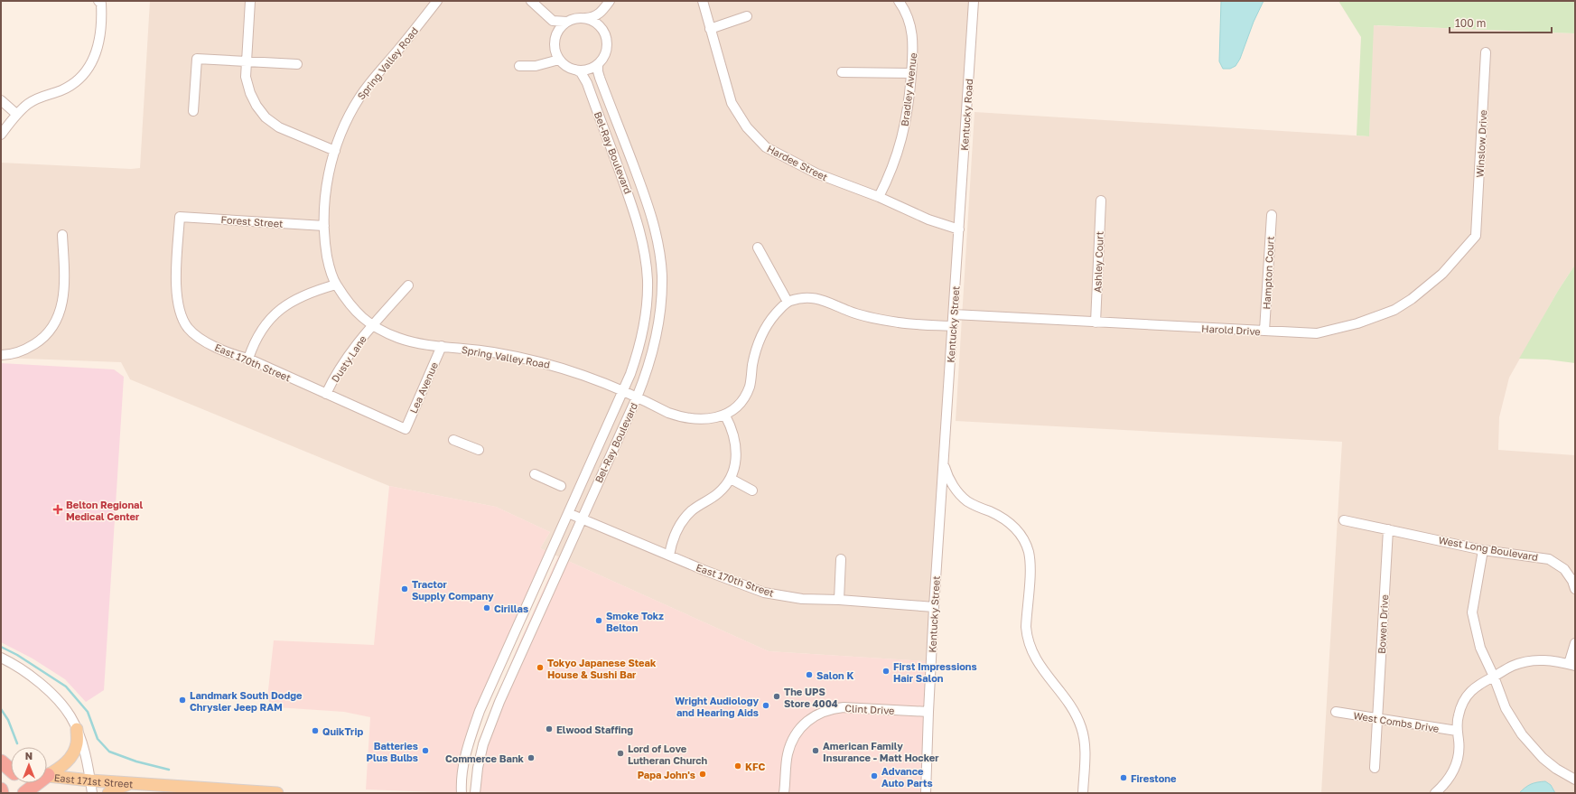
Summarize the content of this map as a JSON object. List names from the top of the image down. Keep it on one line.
{"streets":{"main road":["East 171st Street"],"street":["Spring Valley Road","Bradley Avenue","Kentucky Road","Winslow Drive","Bel-Ray Boulevard","Hardee Street","Forest Street","Ashley Court","Hampton Court","Kentucky Street","Harold Drive","Dusty Lane","East 170th Street","Lea Avenue","West Long Boulevard","Bowen Drive","Clint Drive","West Combs Drive"]},"crossings":[["Spring Valley Road","Bel-Ray Boulevard"],["Spring Valley Road","Forest Street"],["Spring Valley Road","Dusty Lane"],["Spring Valley Road","Lea Avenue"],["Bradley Avenue","Hardee Street"],["Kentucky Road","Hardee Street"],["Kentucky Road","Kentucky Street"],["Winslow Drive","Harold Drive"],["Bel-Ray Boulevard","East 170th Street"],["Hardee Street","Kentucky Street"],["Forest Street","East 170th Street"],["Ashley Court","Harold Drive"],["Hampton Court","Harold Drive"],["Kentucky Street","Harold Drive"],["Kentucky Street","East 170th Street"],["Kentucky Street","Clint Drive"],["Dusty Lane","East 170th Street"],["East 170th Street","Lea Avenue"],["West Long Boulevard","Bowen Drive"],["Bowen Drive","West Combs Drive"]],"places":{"health":["Belton Regional Medical Center"],"other":["Tractor Supply Company","Cirillas","Smoke Tokz Belton","Tokyo Japanese Steak House & Sushi Bar","First Impressions Hair Salon","Salon K","The UPS Store 4004","Landmark South Dodge Chrysler Jeep RAM","Wright Audiology and Hearing Aids","Elwood Staffing","QuikTrip","Batteries Plus Bulbs","American Family Insurance - Matt Hocker","Lord of Love Lutheran Church","Commerce Bank","KFC","Papa John's","Advance Auto Parts","Firestone"]},"scale_bar":"100 m","north":"top"}
